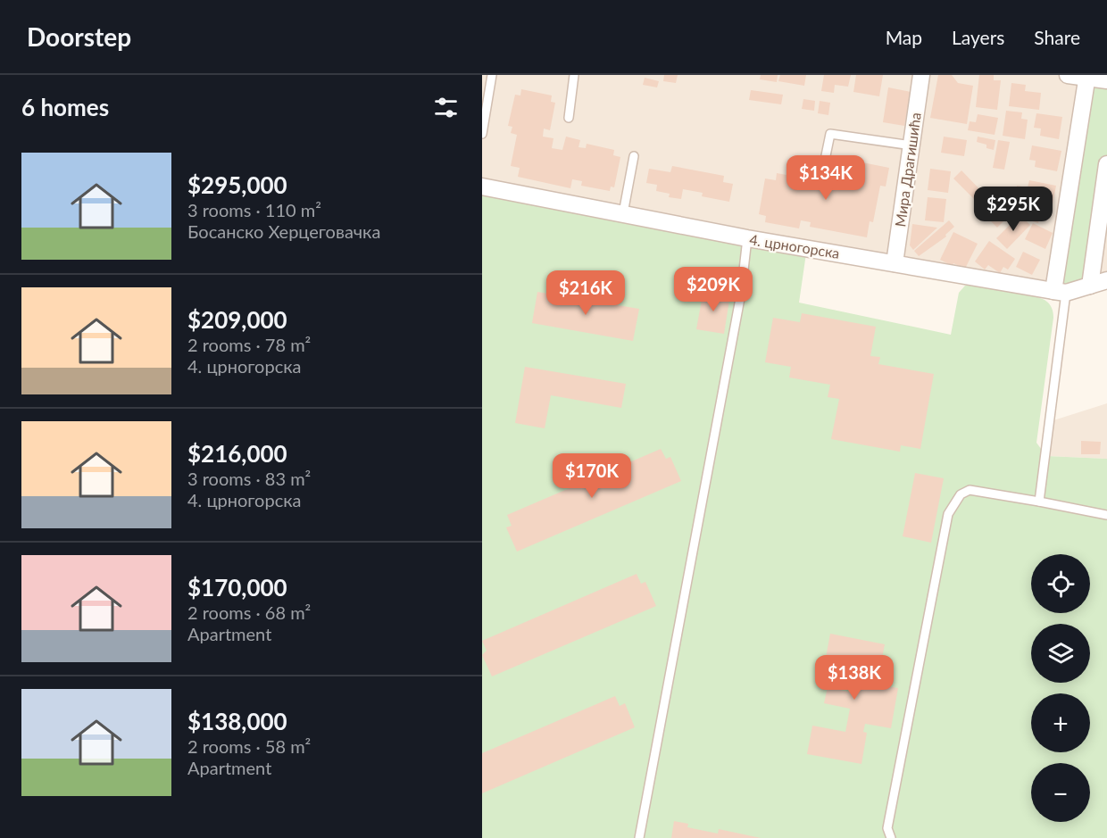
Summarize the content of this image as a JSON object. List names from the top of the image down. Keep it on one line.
{"streets":{"street":["Мира Драгишића","4. црногорска"]},"crossings":[["Мира Драгишића","4. црногорска"]],"page":{"header":"Doorstep","nav":["Map","Layers","Share"],"heading":"6 homes","list":[{"name":"$295,000","note":"3 rooms · 110 m² · Босанско Херцеговачка"},{"name":"$209,000","note":"2 rooms · 78 m² · 4. црногорска"},{"name":"$216,000","note":"3 rooms · 83 m² · 4. црногорска"},{"name":"$170,000","note":"2 rooms · 68 m² · Apartment"},{"name":"$138,000","note":"2 rooms · 58 m² · Apartment"}],"price":["$134K","$295K","$209K","$216K","$170K","$138K"],"map_buttons":["+","−"]}}
